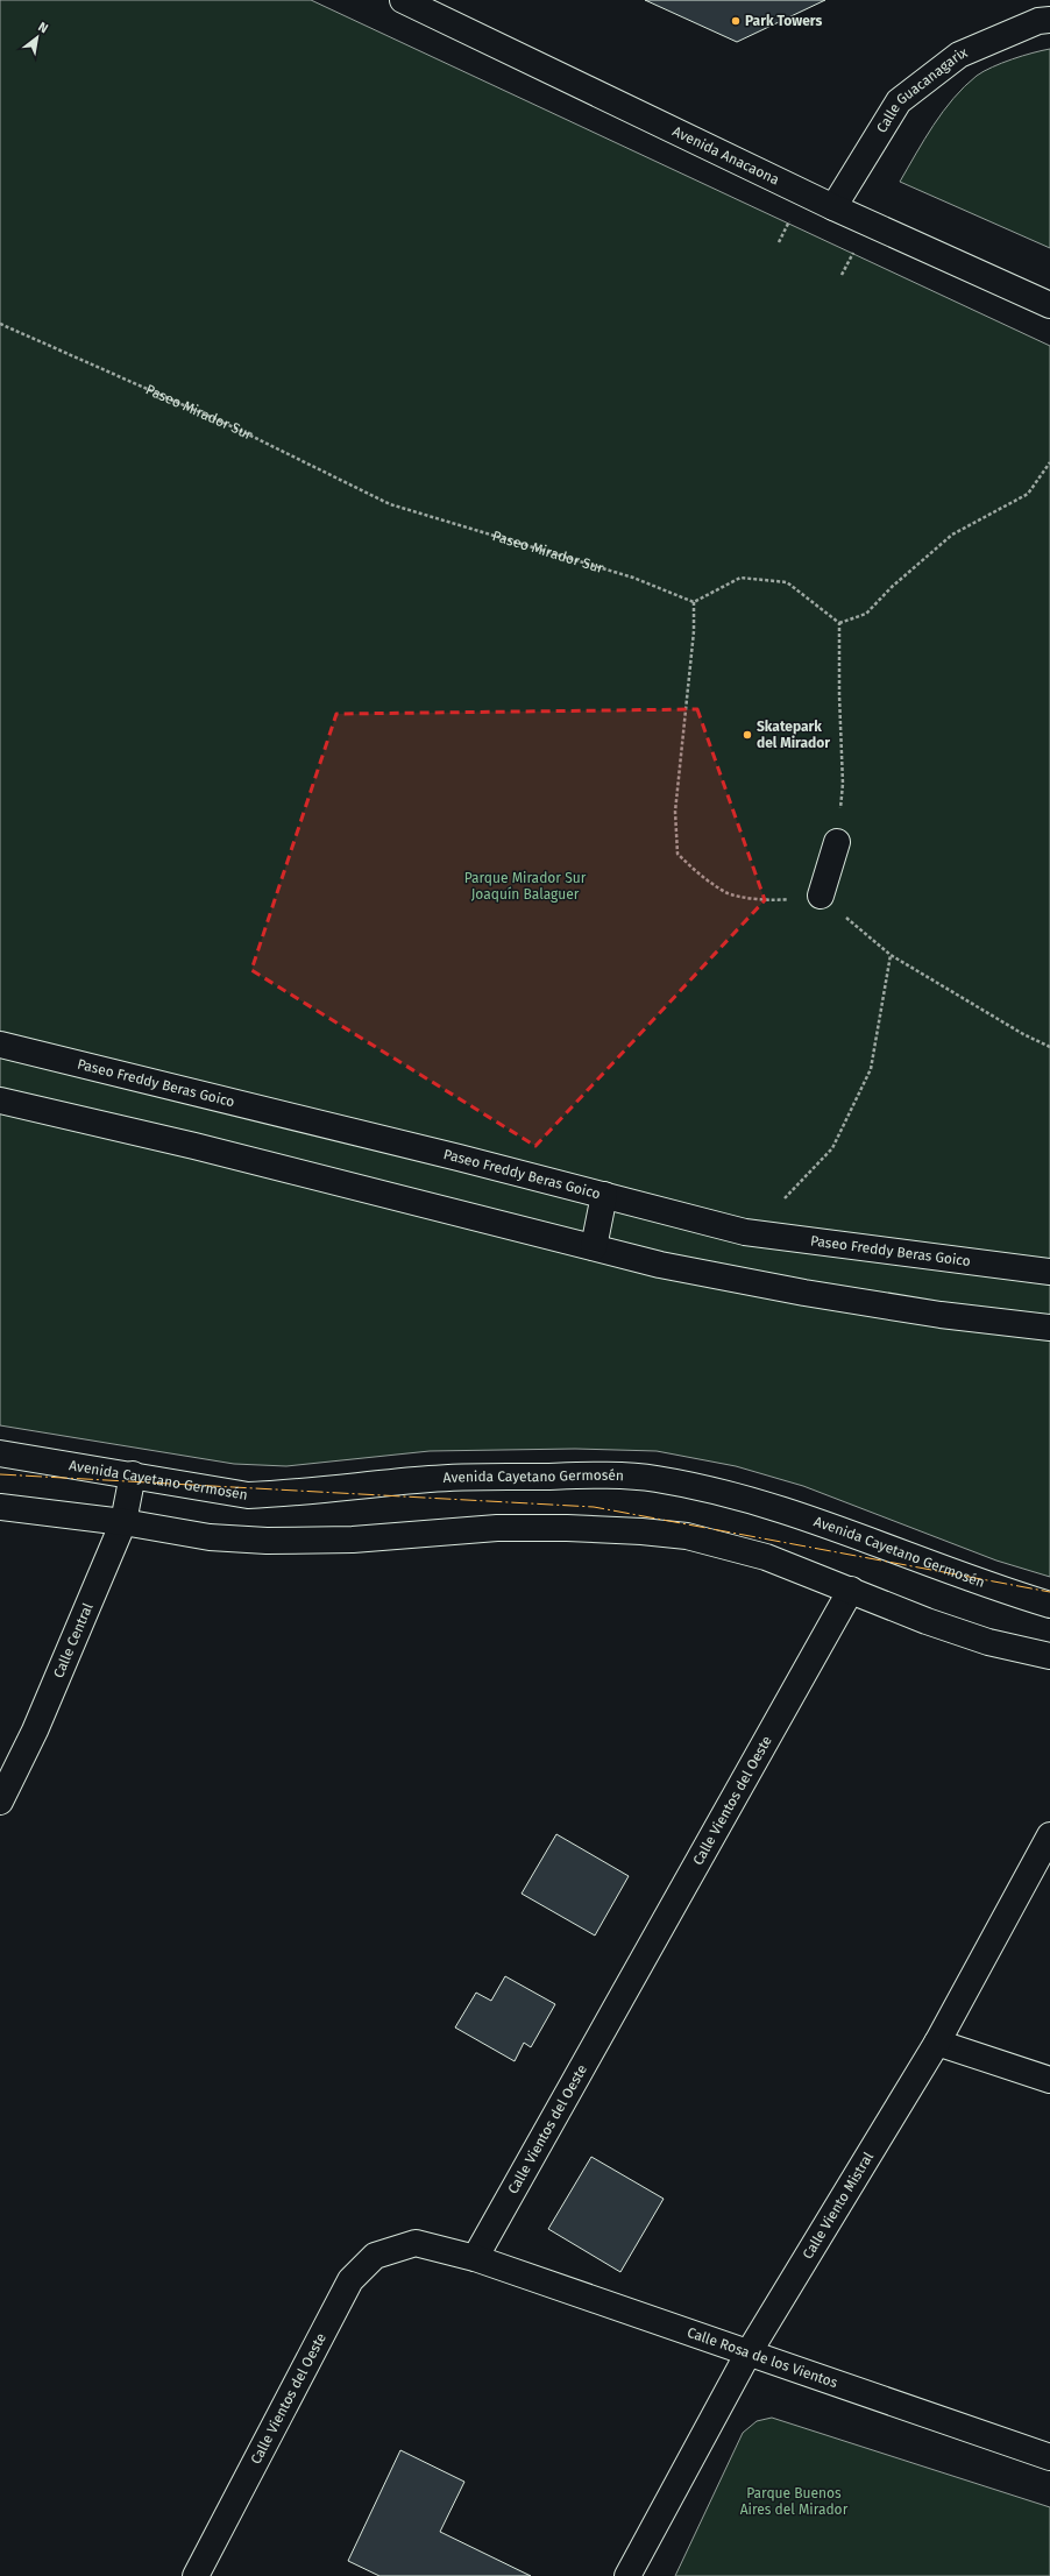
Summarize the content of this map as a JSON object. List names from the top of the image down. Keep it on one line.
{"streets":{"street":["Calle Guacanagarix","Avenida Anacaona","Paseo Freddy Beras Goico","Avenida Cayetano Germosén","Calle Central","Calle Vientos del Oeste","Calle Viento Mistral","Calle Rosa de los Vientos"],"path":["Paseo Mirador Sur"]},"crossings":[["Calle Guacanagarix","Avenida Anacaona"],["Avenida Cayetano Germosén","Calle Central"],["Calle Vientos del Oeste","Calle Rosa de los Vientos"],["Calle Viento Mistral","Calle Rosa de los Vientos"]],"parks":["Parque Mirador Sur Joaquín Balaguer","Parque Buenos Aires del Mirador"],"places":["Park Towers","Skatepark del Mirador"],"north":"top right"}
